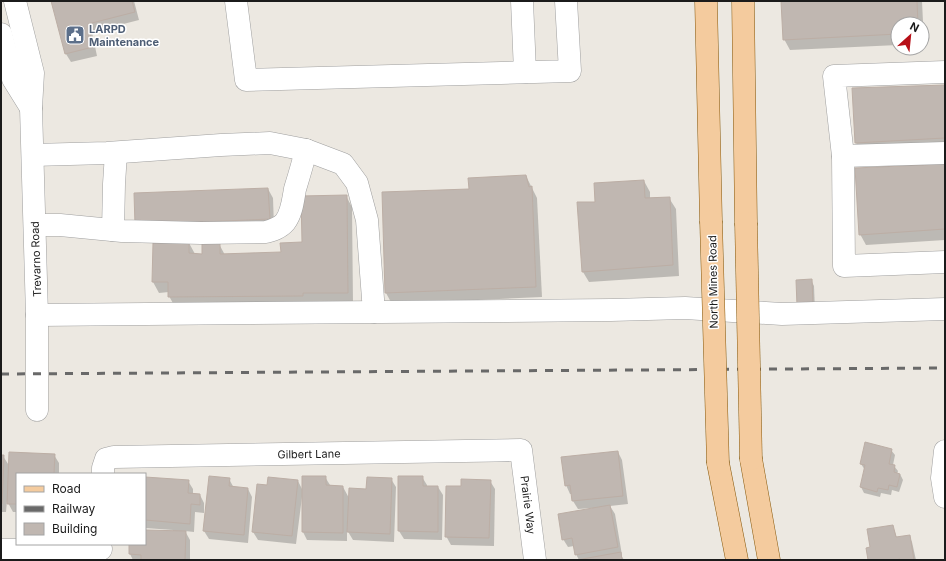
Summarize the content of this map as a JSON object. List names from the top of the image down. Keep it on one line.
{"streets":{"main road":["North Mines Road"],"street":["Trevarno Road","Gilbert Lane","Prairie Way"]},"crossings":[["Gilbert Lane","Prairie Way"]],"places":{"public building":["LARPD Maintenance"]},"legend":["Road","Railway","Building"],"north":"top right"}
